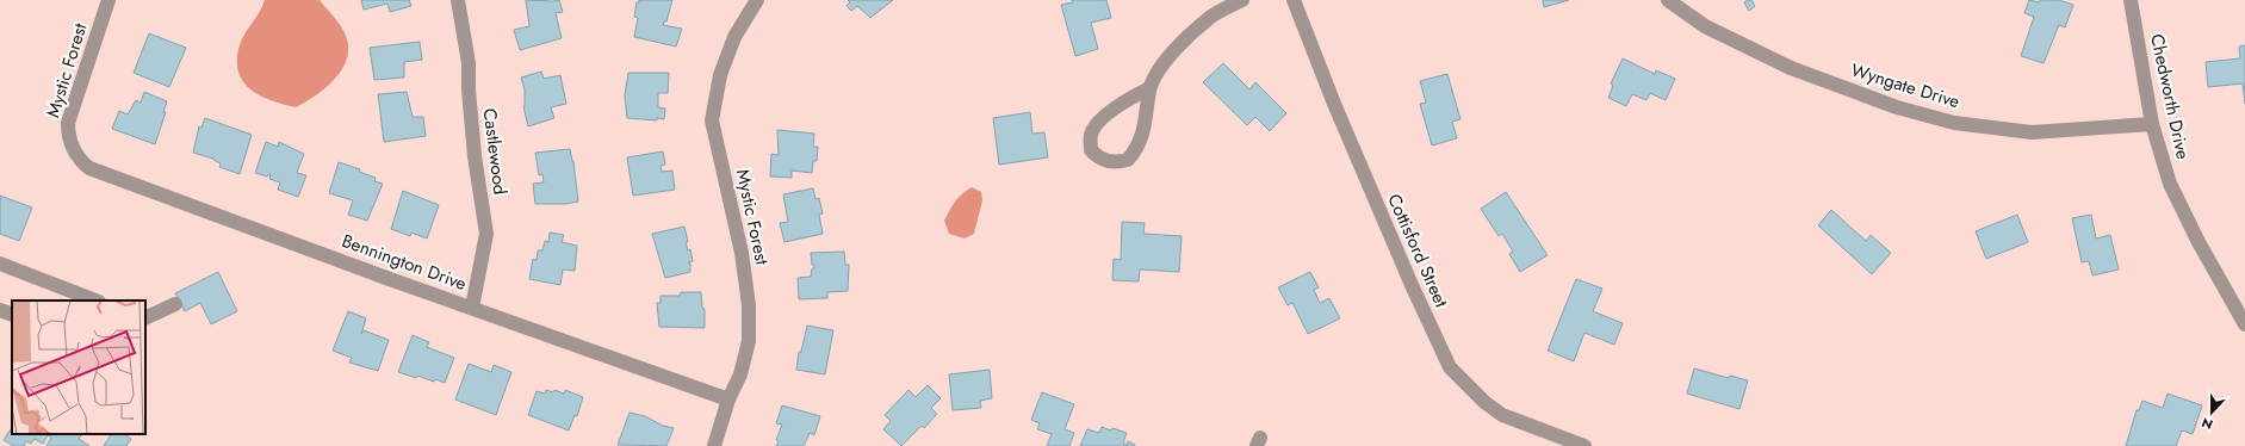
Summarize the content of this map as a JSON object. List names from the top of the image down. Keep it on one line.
{"streets":{"street":["Mystic Forest","Wyngate Drive","Chedworth Drive","Castlewood","Cottisford Street","Bennington Drive"]},"crossings":[["Mystic Forest","Bennington Drive"],["Wyngate Drive","Chedworth Drive"],["Castlewood","Bennington Drive"]],"north":"bottom"}
